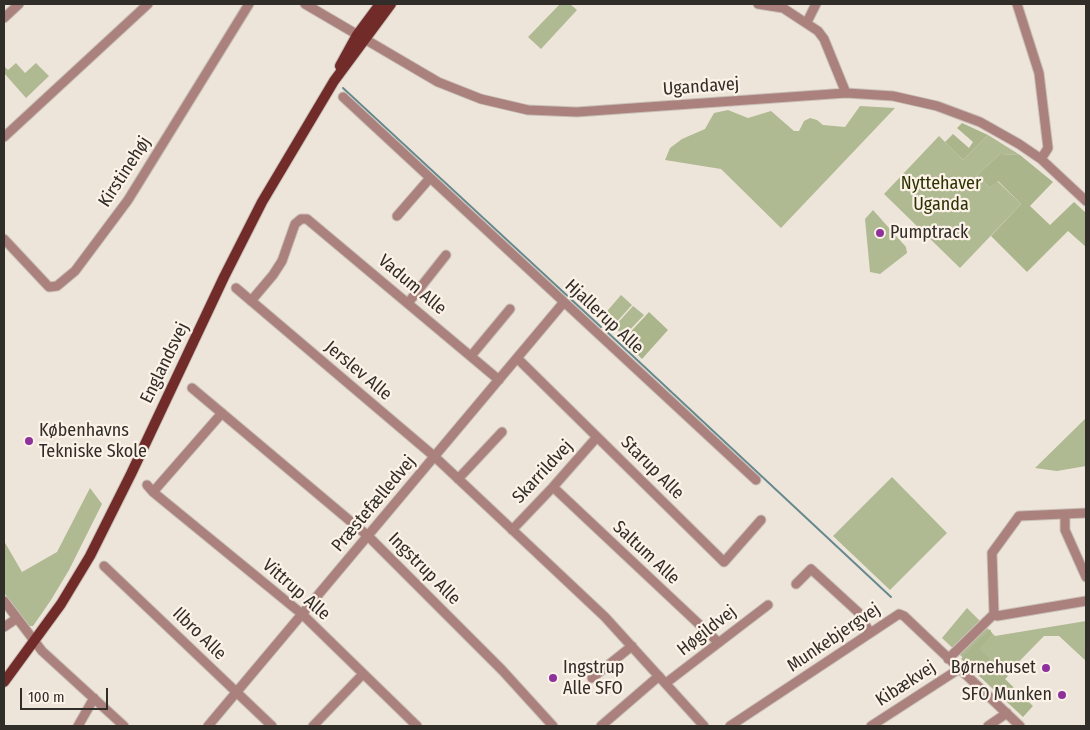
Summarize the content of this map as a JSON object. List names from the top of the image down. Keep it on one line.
{"streets":{"main road":["Englandsvej"],"street":["Ugandavej","Kirstinehøj","Vadum Alle","Hjallerup Alle","Jerslev Alle","Starup Alle","Skarrildvej","Præstefælledvej","Saltum Alle","Ingstrup Alle","Vittrup Alle","Høgildvej","Ilbro Alle","Munkebjergvej","Kibækvej"]},"crossings":[["Ugandavej","Englandsvej"],["Vadum Alle","Jerslev Alle"],["Vadum Alle","Præstefælledvej"],["Hjallerup Alle","Præstefælledvej"],["Jerslev Alle","Skarrildvej"],["Jerslev Alle","Præstefælledvej"],["Jerslev Alle","Høgildvej"],["Starup Alle","Skarrildvej"],["Starup Alle","Præstefælledvej"],["Skarrildvej","Saltum Alle"],["Præstefælledvej","Ingstrup Alle"],["Præstefælledvej","Vittrup Alle"],["Præstefælledvej","Ilbro Alle"],["Saltum Alle","Høgildvej"],["Ingstrup Alle","Vittrup Alle"],["Munkebjergvej","Kibækvej"]],"parks":["Nyttehaver Uganda"],"places":["Pumptrack","Københavns Tekniske Skole","Børnehuset","Ingstrup Alle SFO","SFO Munken"],"scale_bar":"100 m"}
